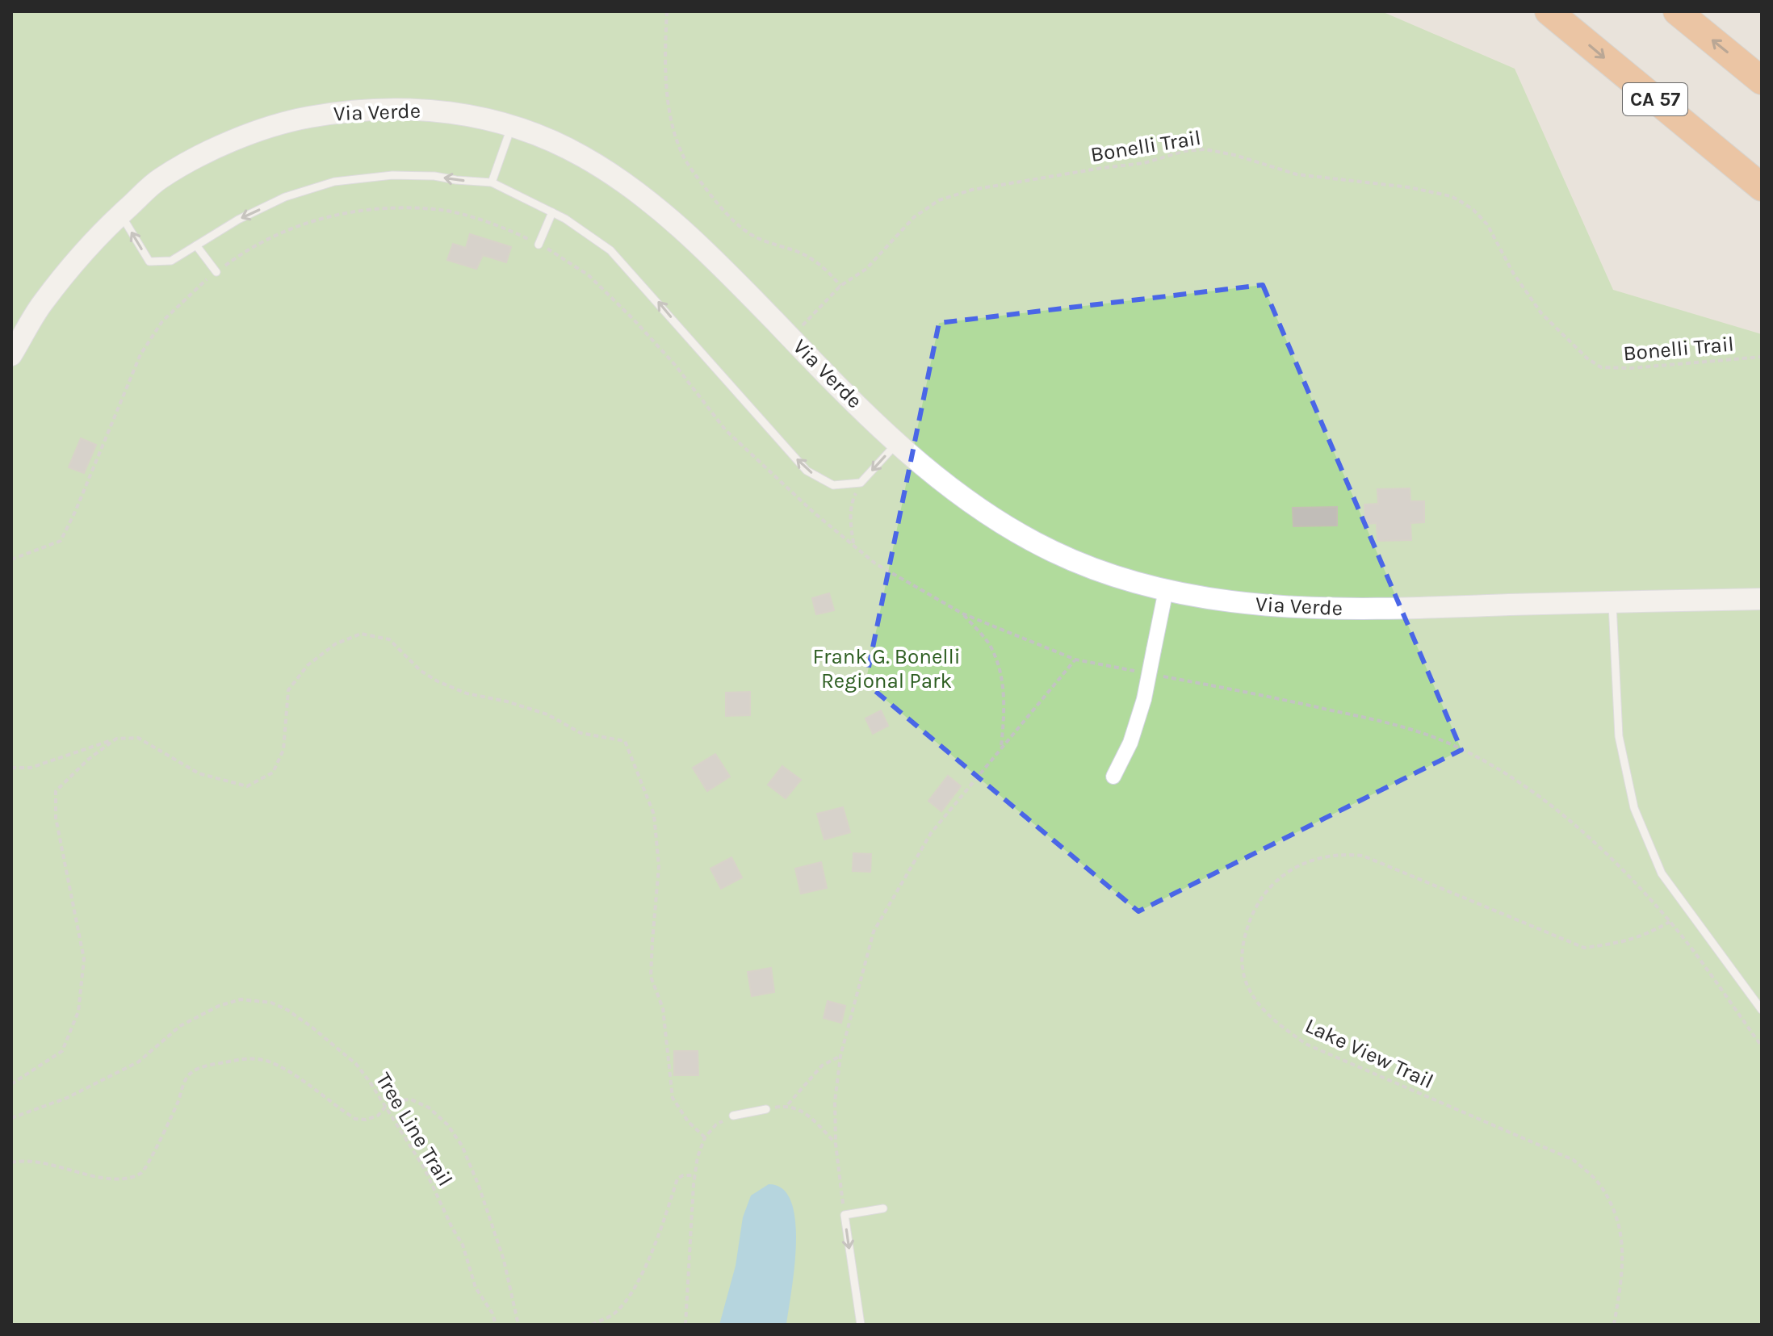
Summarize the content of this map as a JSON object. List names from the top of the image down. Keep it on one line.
{"streets":{"highway":["CA 57"],"main road":["Via Verde"],"path":["Bonelli Trail","Lake View Trail","Tree Line Trail"]},"crossings":[["Via Verde","Bonelli Trail"]],"parks":["Frank G. Bonelli Regional Park"]}
